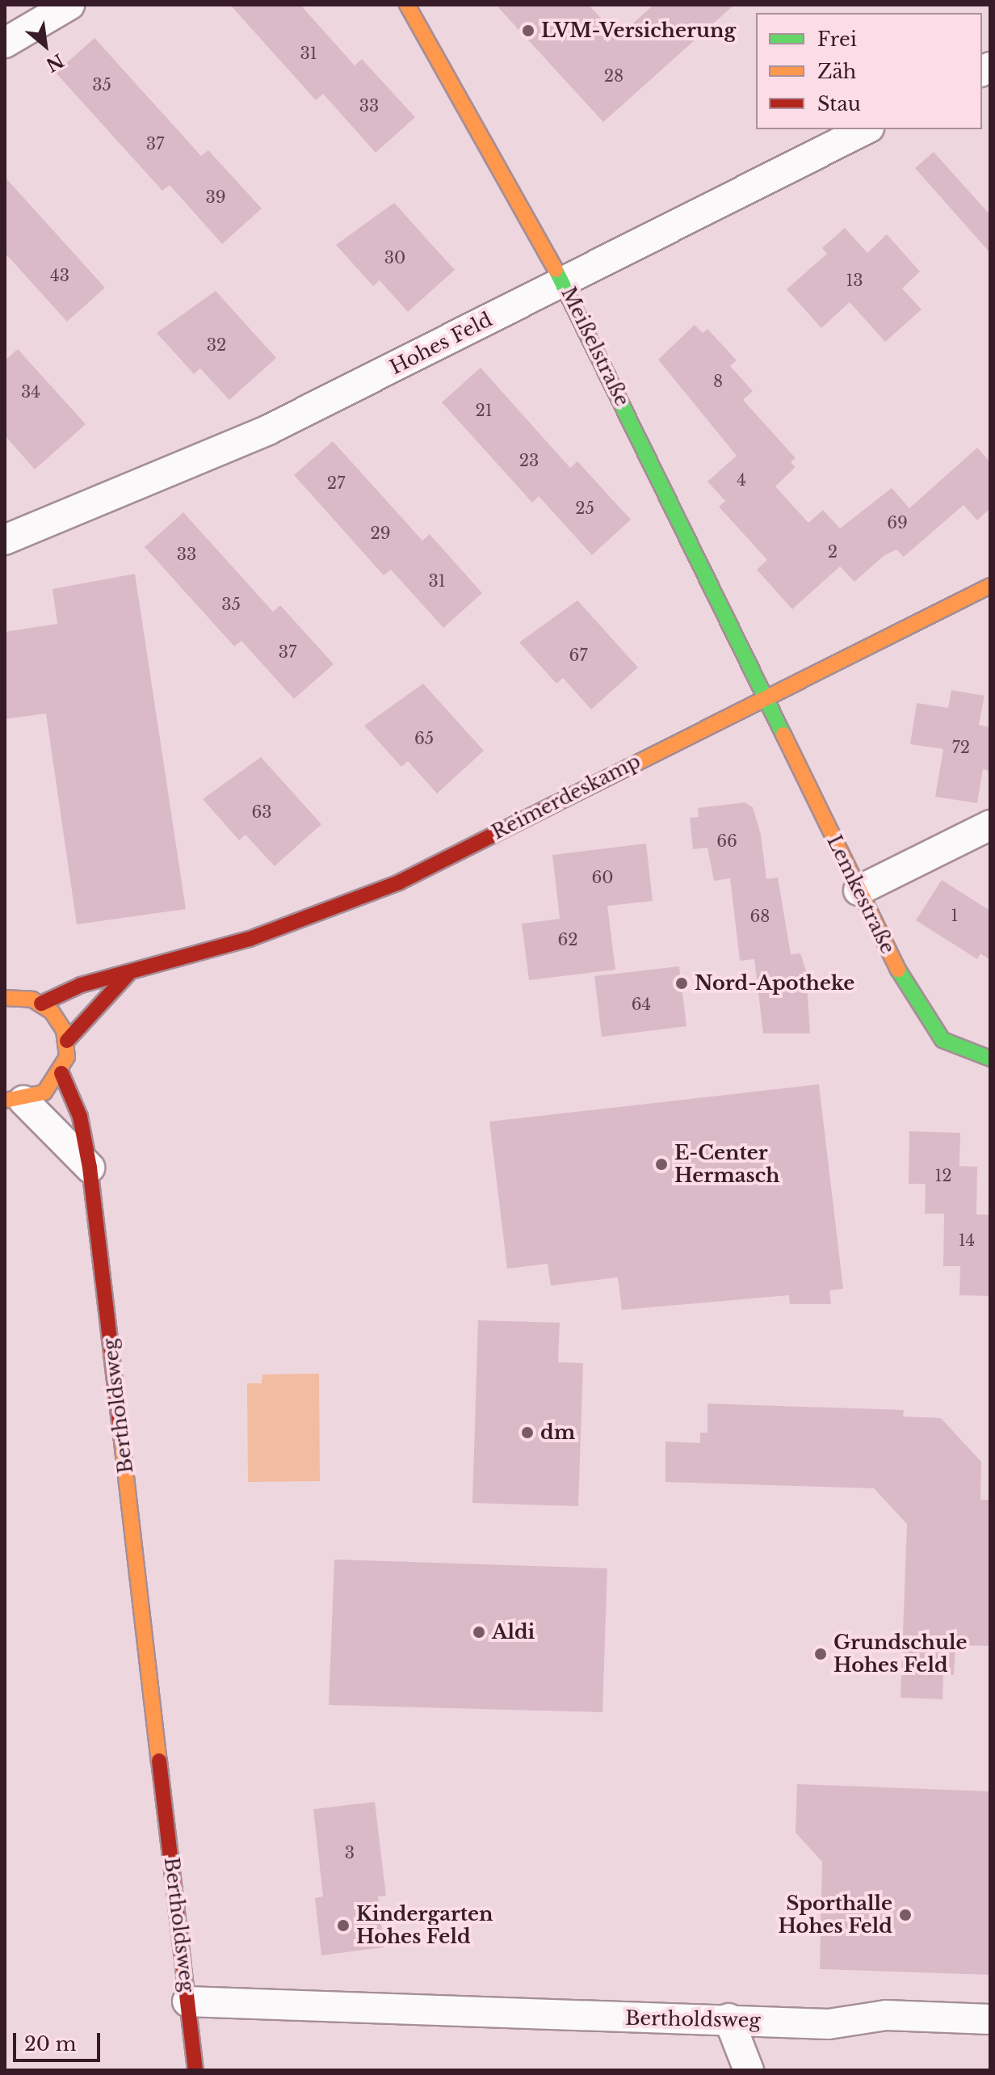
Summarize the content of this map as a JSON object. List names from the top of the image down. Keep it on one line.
{"streets":{"street":["Hohes Feld","Meißelstraße","Reimerdeskamp","Lemkestraße","Bertholdsweg"]},"crossings":[["Hohes Feld","Meißelstraße"],["Meißelstraße","Reimerdeskamp"],["Meißelstraße","Lemkestraße"],["Reimerdeskamp","Lemkestraße"]],"places":["LVM-Versicherung","Nord-Apotheke","E-Center Hermasch","dm","Aldi","Grundschule Hohes Feld","Sporthalle Hohes Feld","Kindergarten Hohes Feld"],"house_numbers":["31","28","35","33","37","39","30","43","13","32","8","34","21","23","4","27","25","69","29","2","33","31","35","37","67","65","72","63","66","60","1","68","62","64","12","14","3"],"legend":["Frei","Zäh","Stau"],"scale_bar":"20 m","north":"bottom right"}
